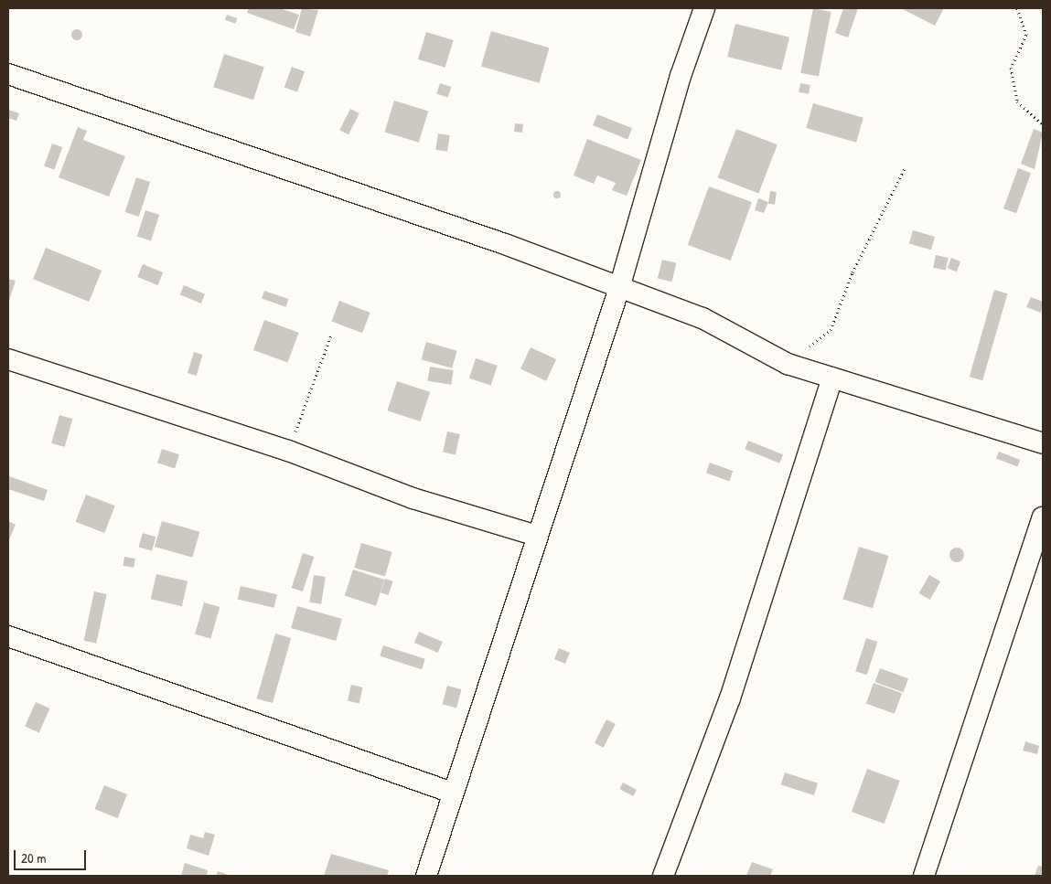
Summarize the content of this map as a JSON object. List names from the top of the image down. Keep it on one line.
{"scale_bar":"20 m"}
